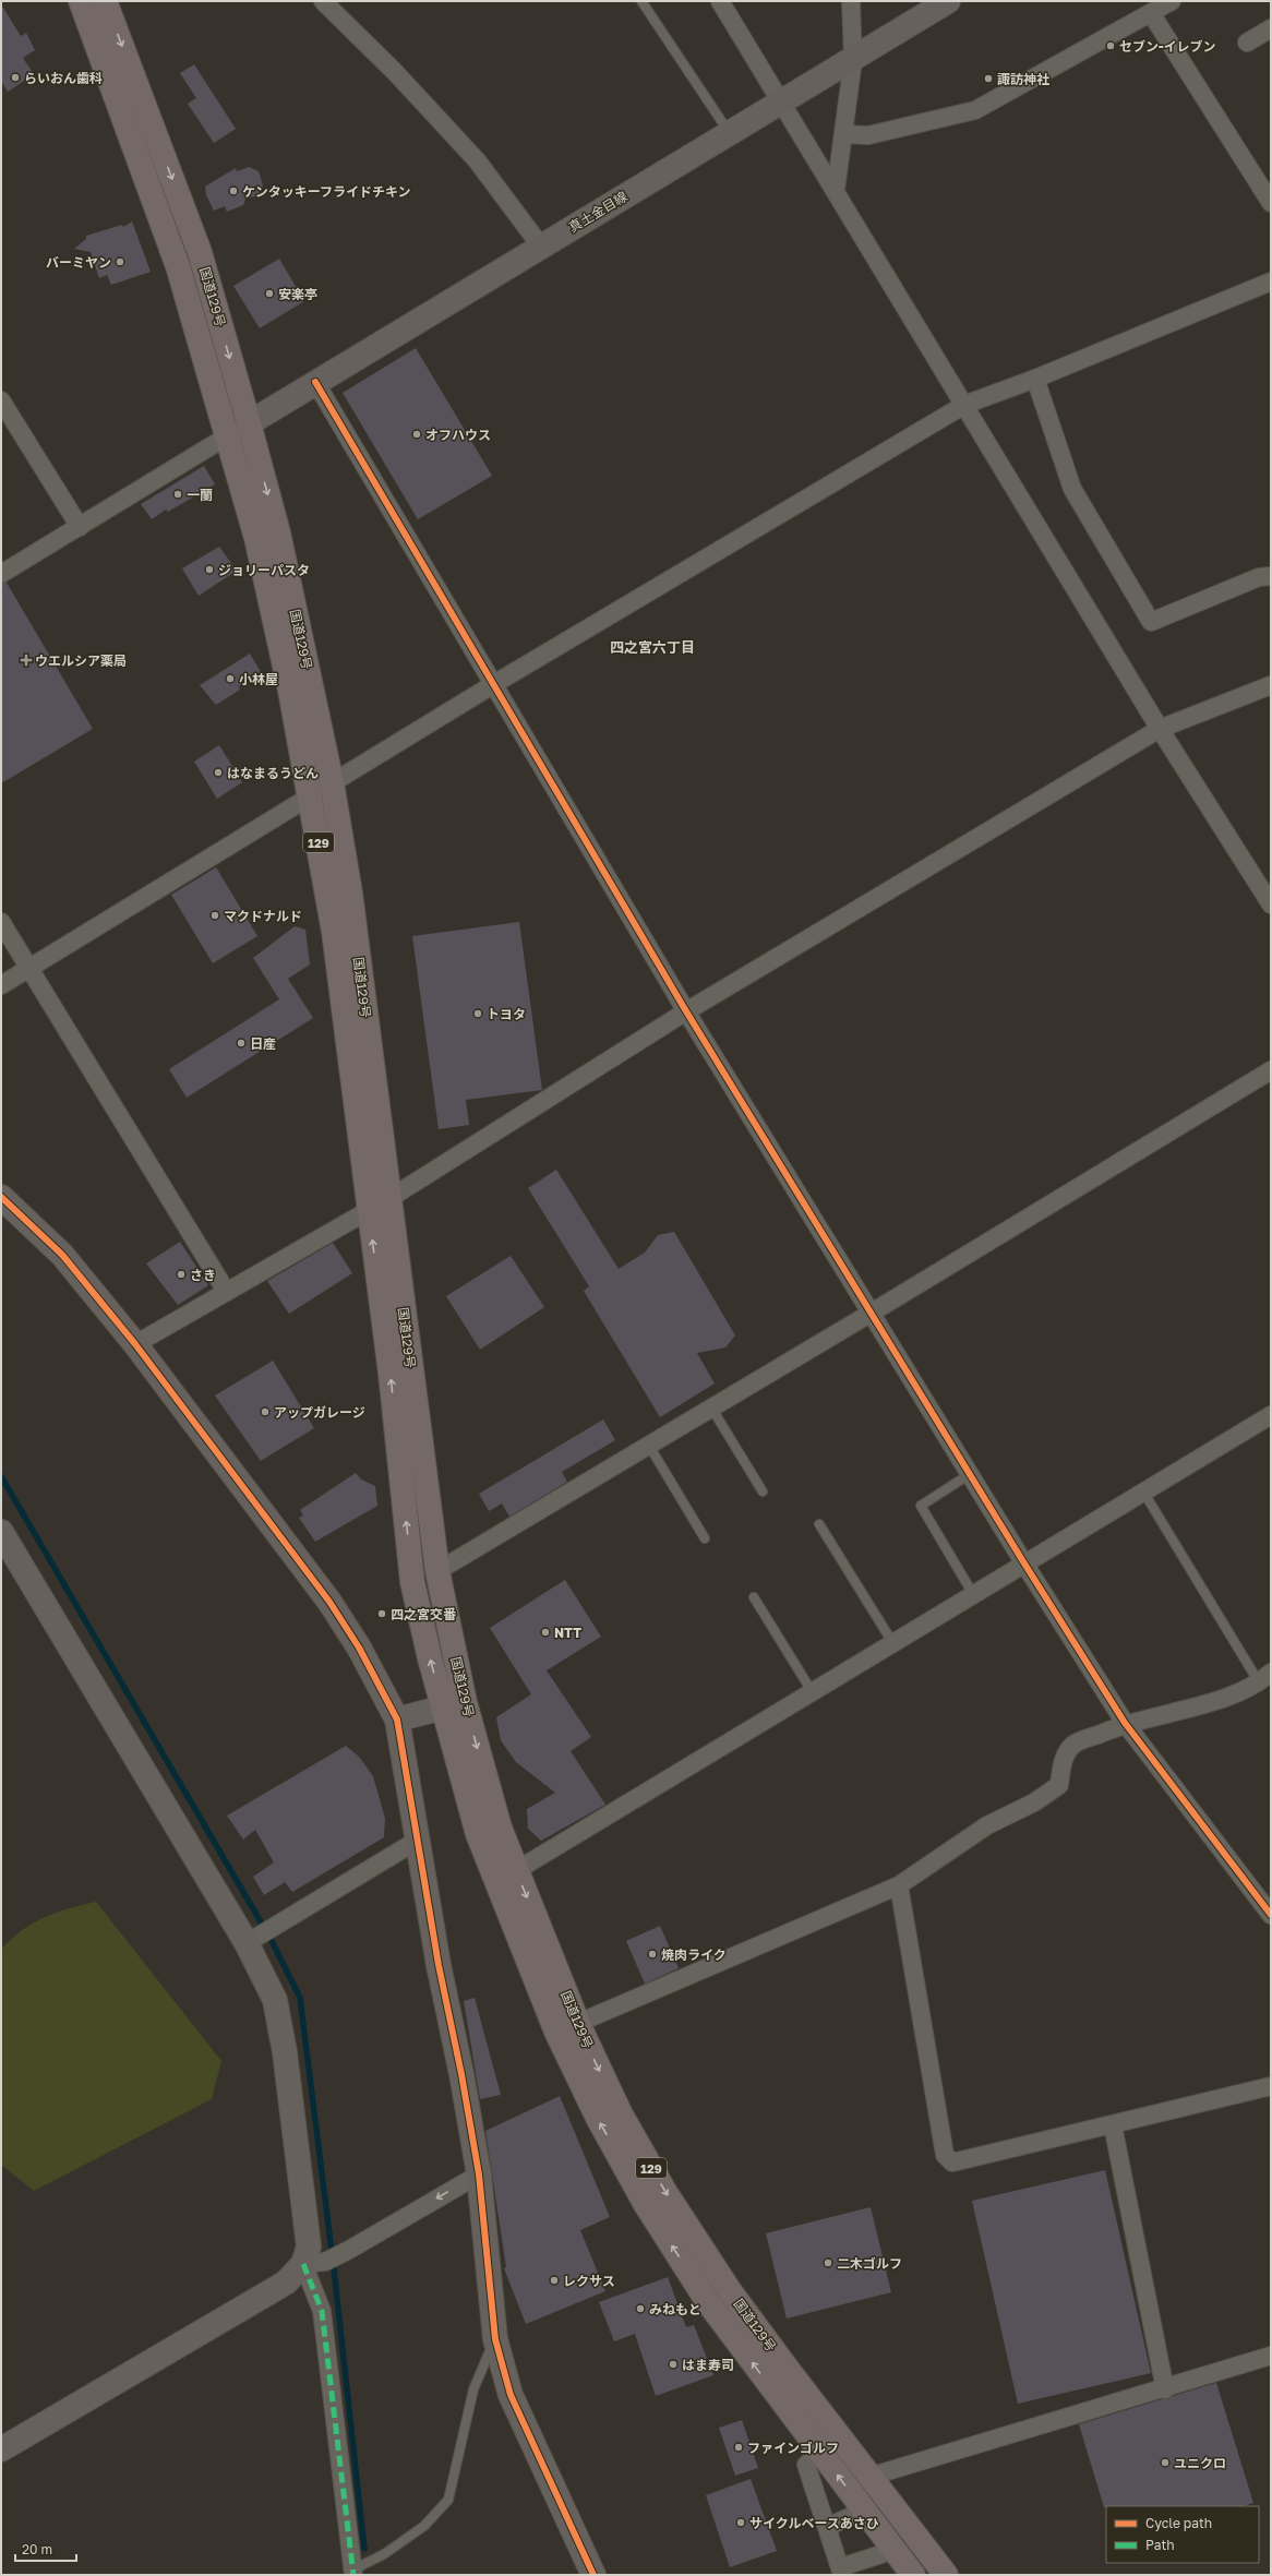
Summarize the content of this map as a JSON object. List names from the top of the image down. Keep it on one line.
{"streets":{"highway":["国道129号","129"],"street":["真土金目線"]},"crossings":[["真土金目線","国道129号"]],"districts":["四之宮六丁目"],"places":{"other":["セブン-イレブン","らいおん歯科","諏訪神社","ケンタッキーフライドチキン","バーミヤン","安楽亭","オフハウス","一蘭","ジョリーパスタ","小林屋","はなまるうどん","マクドナルド","トヨタ","日産","さき","アップガレージ","四之宮交番","NTT","焼肉ライク","二木ゴルフ","レクサス","みねもと","はま寿司","ファインゴルフ","ユニクロ","サイクルベースあさひ"],"health":["ウエルシア薬局"]},"legend":["Cycle path","Path"],"scale_bar":"20 m"}
